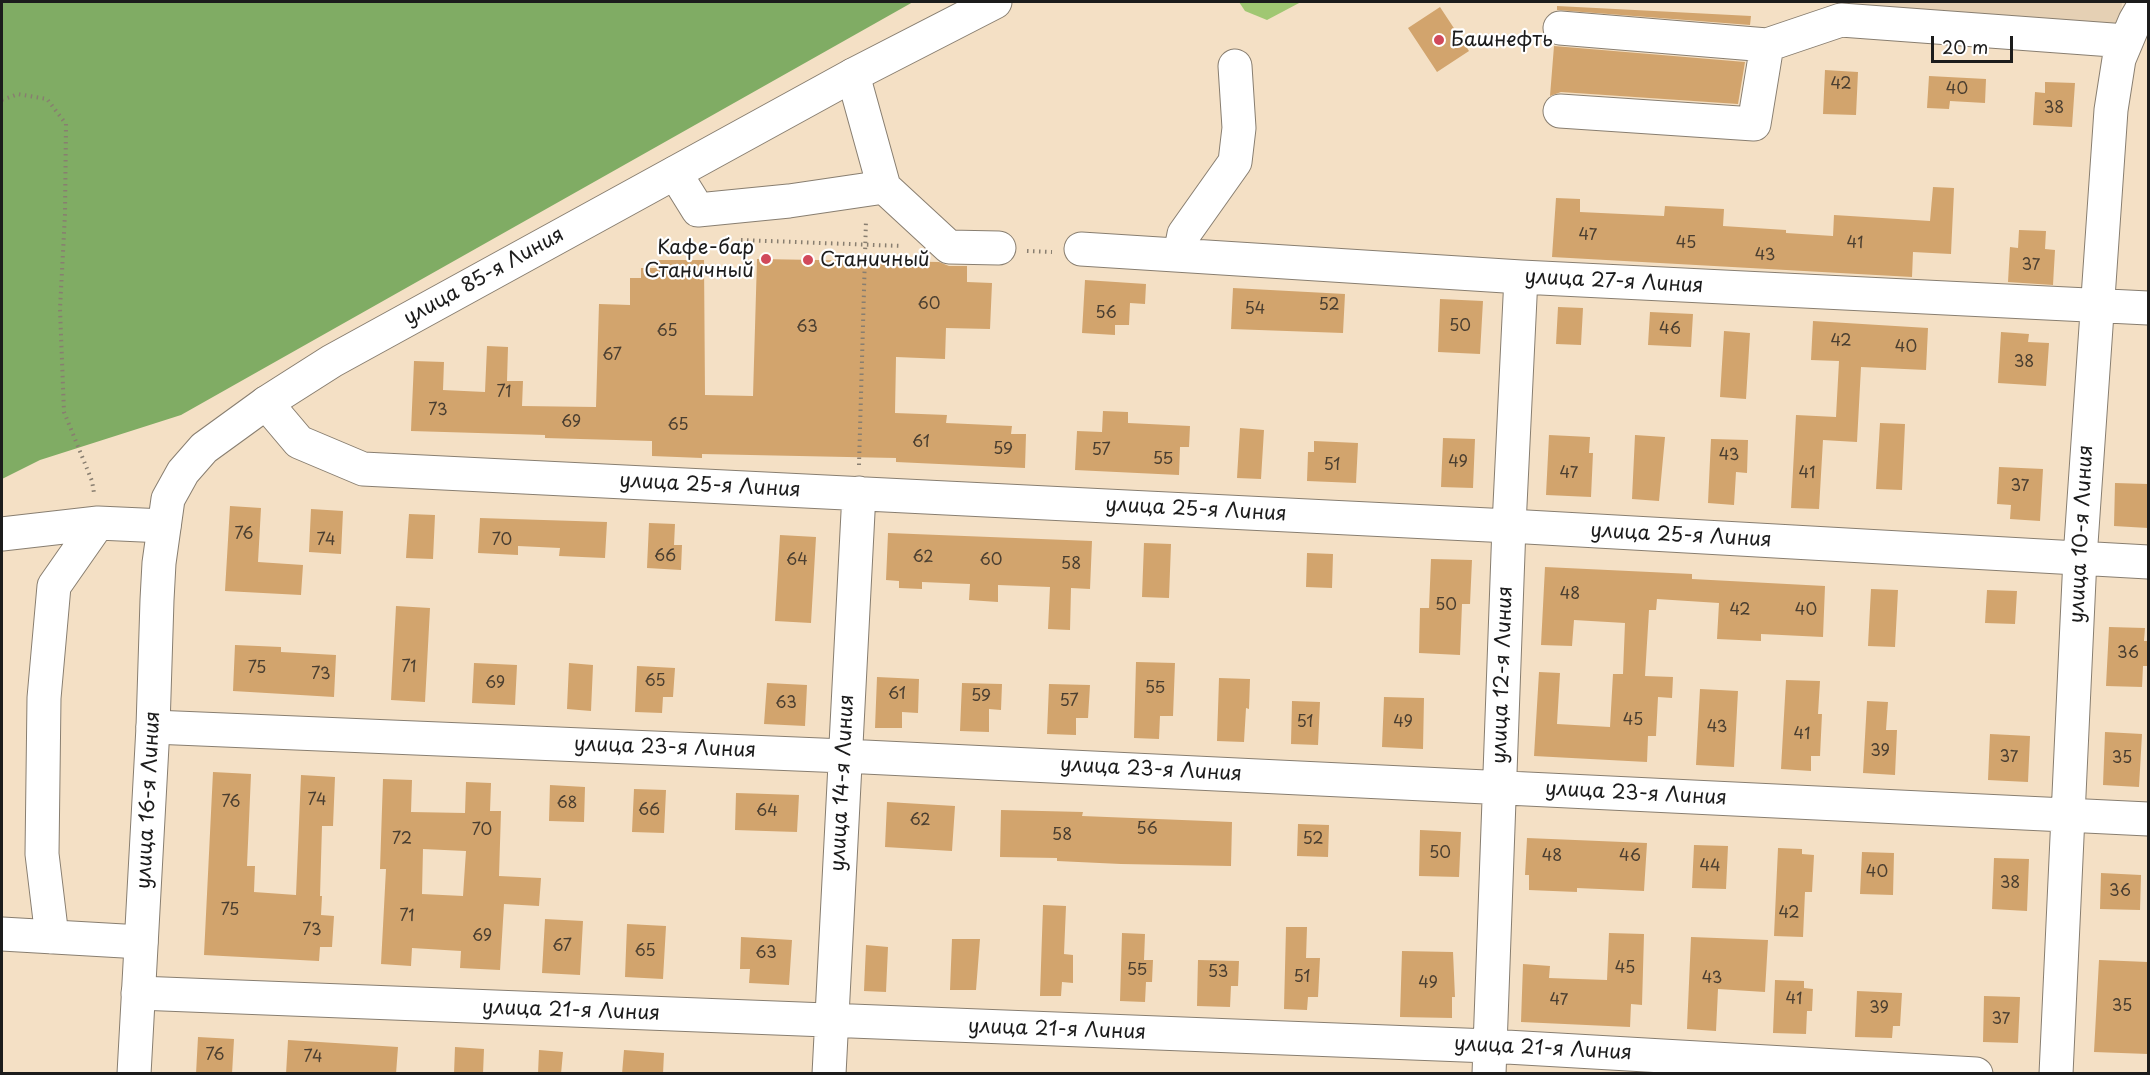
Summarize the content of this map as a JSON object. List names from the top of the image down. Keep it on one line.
{"streets":{"street":["улица 85-я Линия","улица 27-я Линия","улица 25-я Линия","улица 10-я Линия","улица 12-я Линия","улица 23-я Линия","улица 14-я Линия","улица 16-я Линия","улица 21-я Линия"]},"crossings":[["улица 85-я Линия","улица 25-я Линия"],["улица 85-я Линия","улица 16-я Линия"],["улица 27-я Линия","улица 10-я Линия"],["улица 27-я Линия","улица 12-я Линия"],["улица 25-я Линия","улица 10-я Линия"],["улица 25-я Линия","улица 12-я Линия"],["улица 25-я Линия","улица 14-я Линия"],["улица 10-я Линия","улица 23-я Линия"],["улица 12-я Линия","улица 23-я Линия"],["улица 12-я Линия","улица 21-я Линия"],["улица 23-я Линия","улица 14-я Линия"],["улица 23-я Линия","улица 16-я Линия"],["улица 14-я Линия","улица 21-я Линия"],["улица 16-я Линия","улица 21-я Линия"]],"places":["Башнефть","Кафе-бар Станичный","Станичный"],"house_numbers":["42","40","38","47","45","41","43","37","60","52","54","56","50","63","46","65","42","40","67","38","71","73","69","65","61","59","57","43","55","49","51","47","41","37","76","74","70","66","62","64","60","58","48","50","42","40","36","71","75","73","65","69","55","61","59","57","63","45","51","49","43","41","39","37","35","74","76","68","66","64","62","56","70","58","72","52","50","48","46","44","40","38","36","75","42","71","73","69","67","65","63","45","55","53","51","43","49","41","47","35","39","37","76","74"],"scale_bar":"20 m"}
